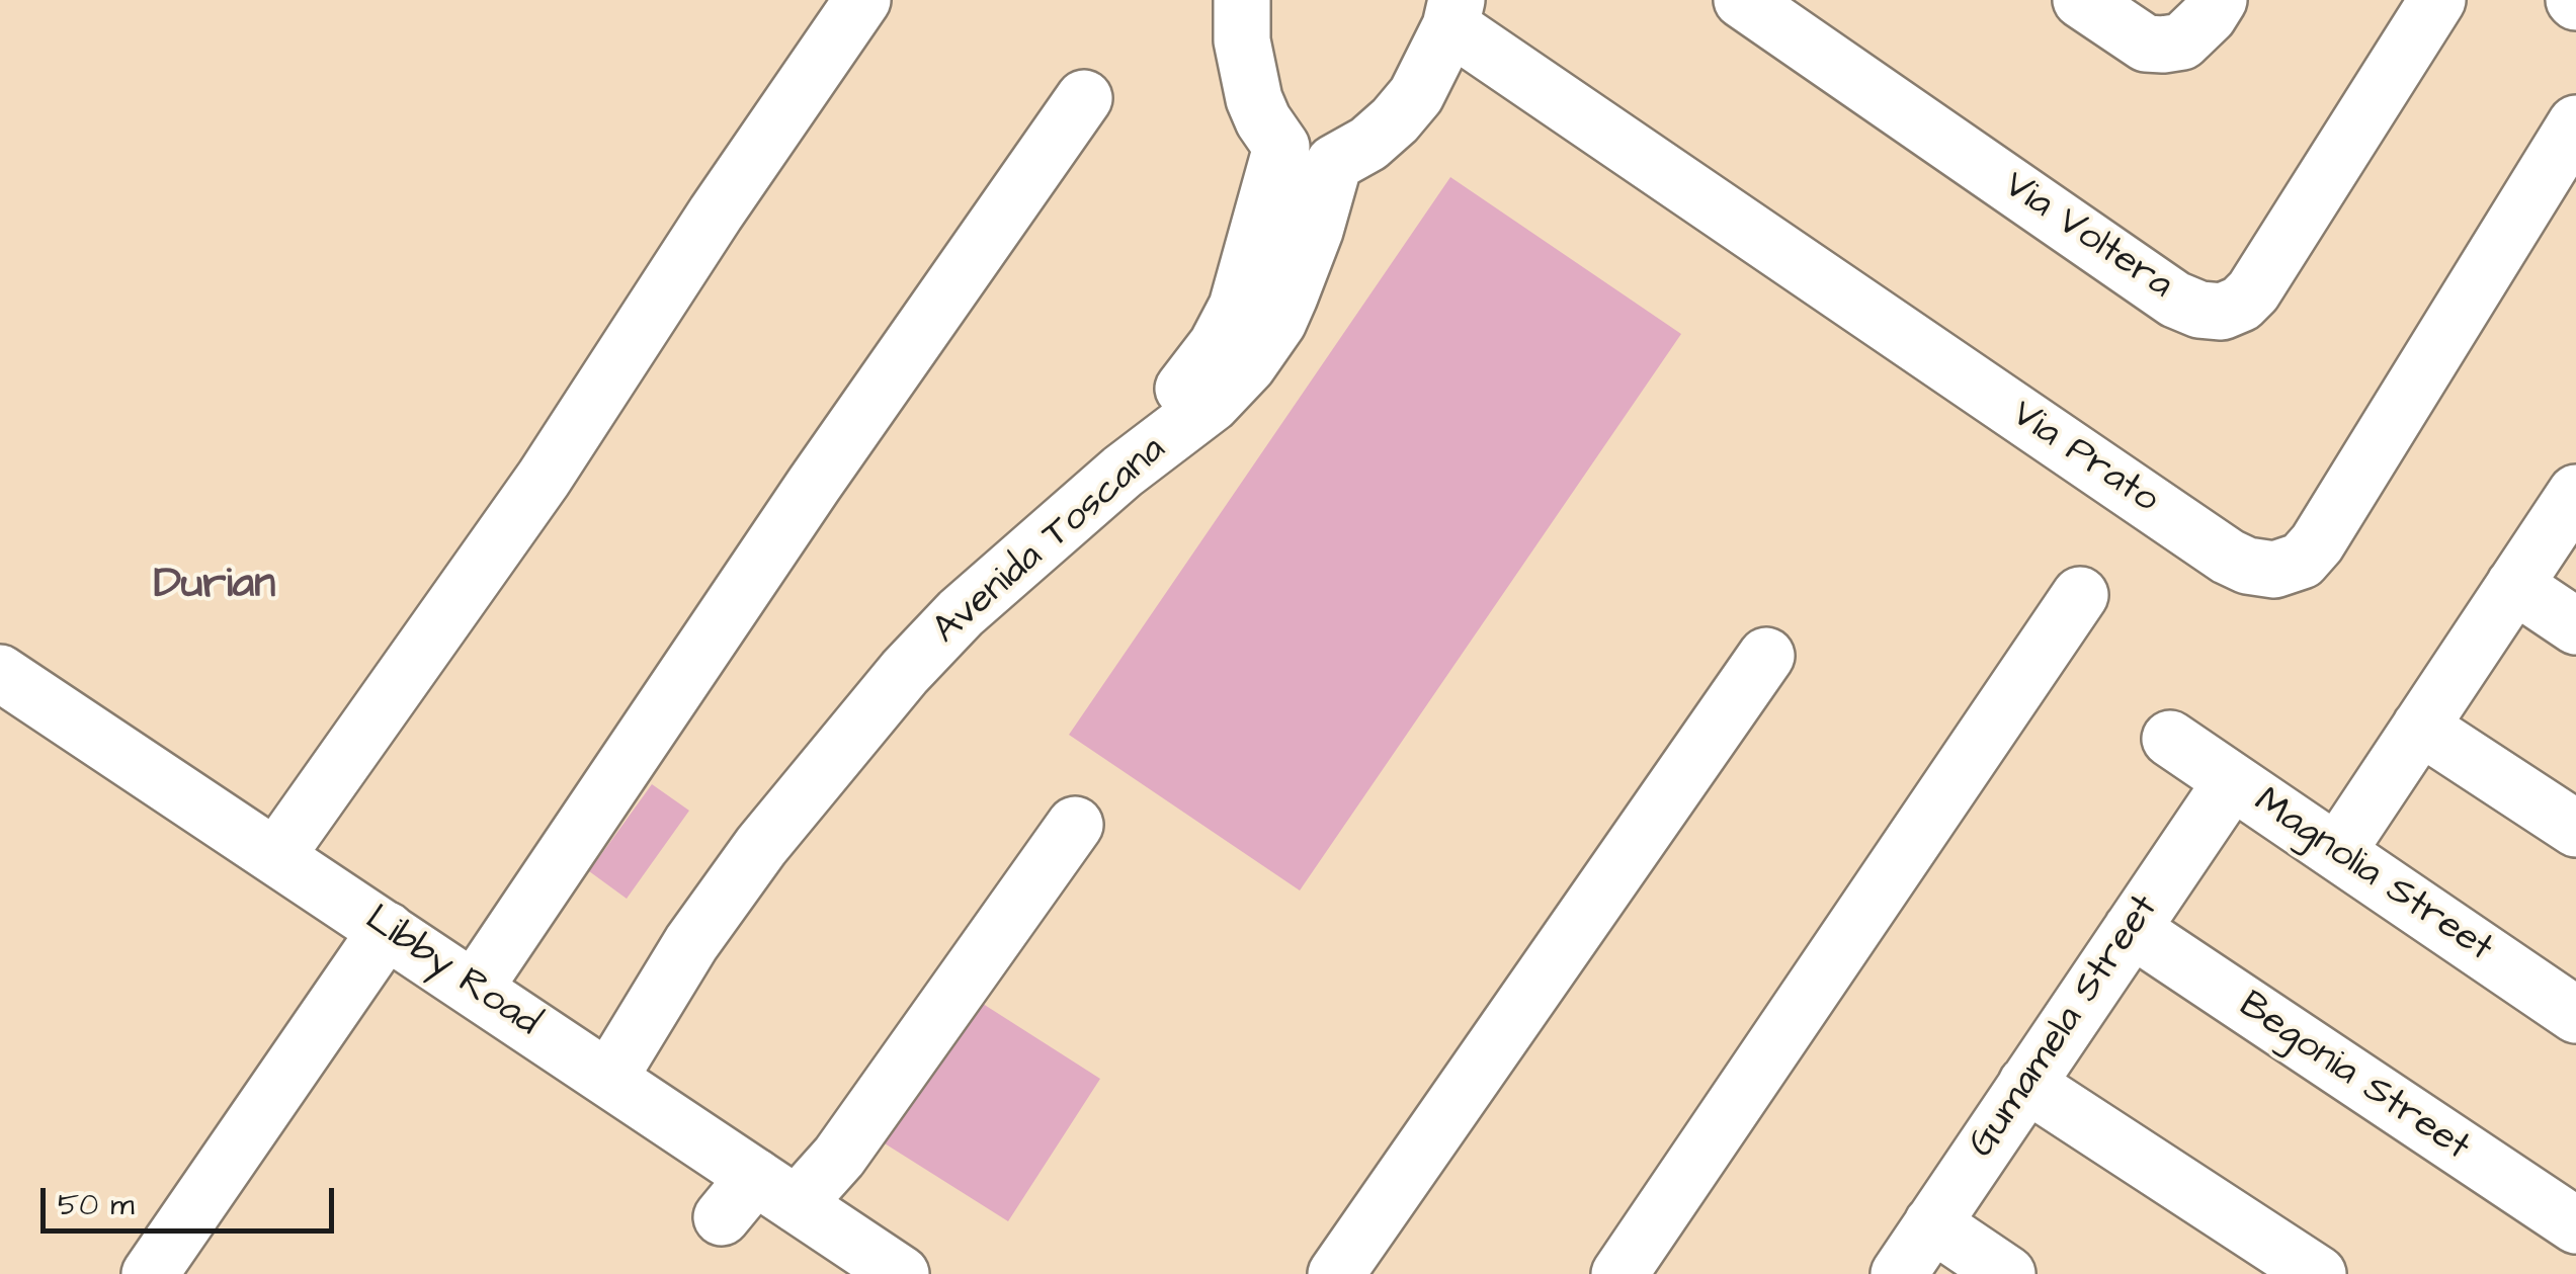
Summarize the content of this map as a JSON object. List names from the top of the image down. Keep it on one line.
{"streets":{"street":["Via Voltera","Via Prato","Avenida Toscana","Magnolia Street","Libby Road","Gumamela Street","Begonia Street"]},"crossings":[["Avenida Toscana","Libby Road"],["Magnolia Street","Gumamela Street"],["Gumamela Street","Begonia Street"]],"districts":["Durian"],"scale_bar":"50 m"}
